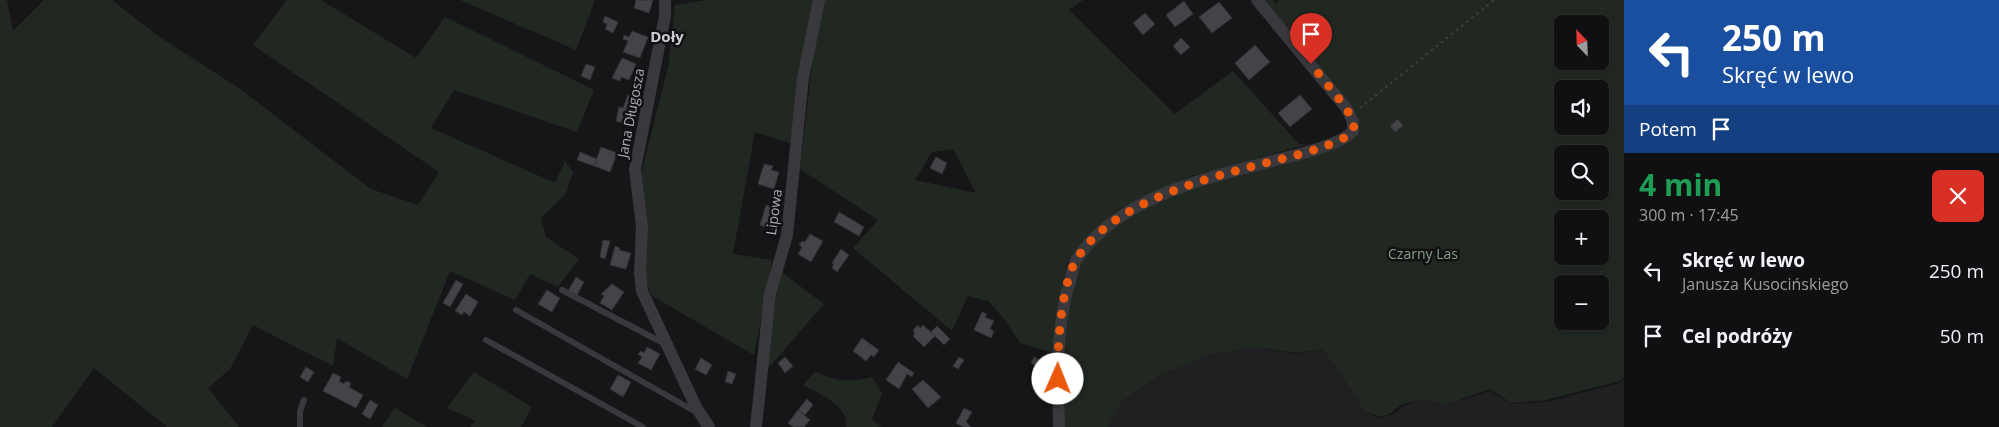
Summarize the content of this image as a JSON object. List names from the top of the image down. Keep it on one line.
{"streets":{"street":["Jana Długosza","Lipowa"]},"districts":["Doły"],"parks":["Czarny Las"],"north":"top left","page":{"turn":["250 m","Skręć w lewo"],"map_buttons":["+","−"],"then":"Potem","heading":["4 min","300 m · 17:45"],"list":[{"name":"Skręć w lewo","note":"Janusza Kusocińskiego","value":"250 m"},{"name":"Cel podróży","value":"50 m"}]}}
